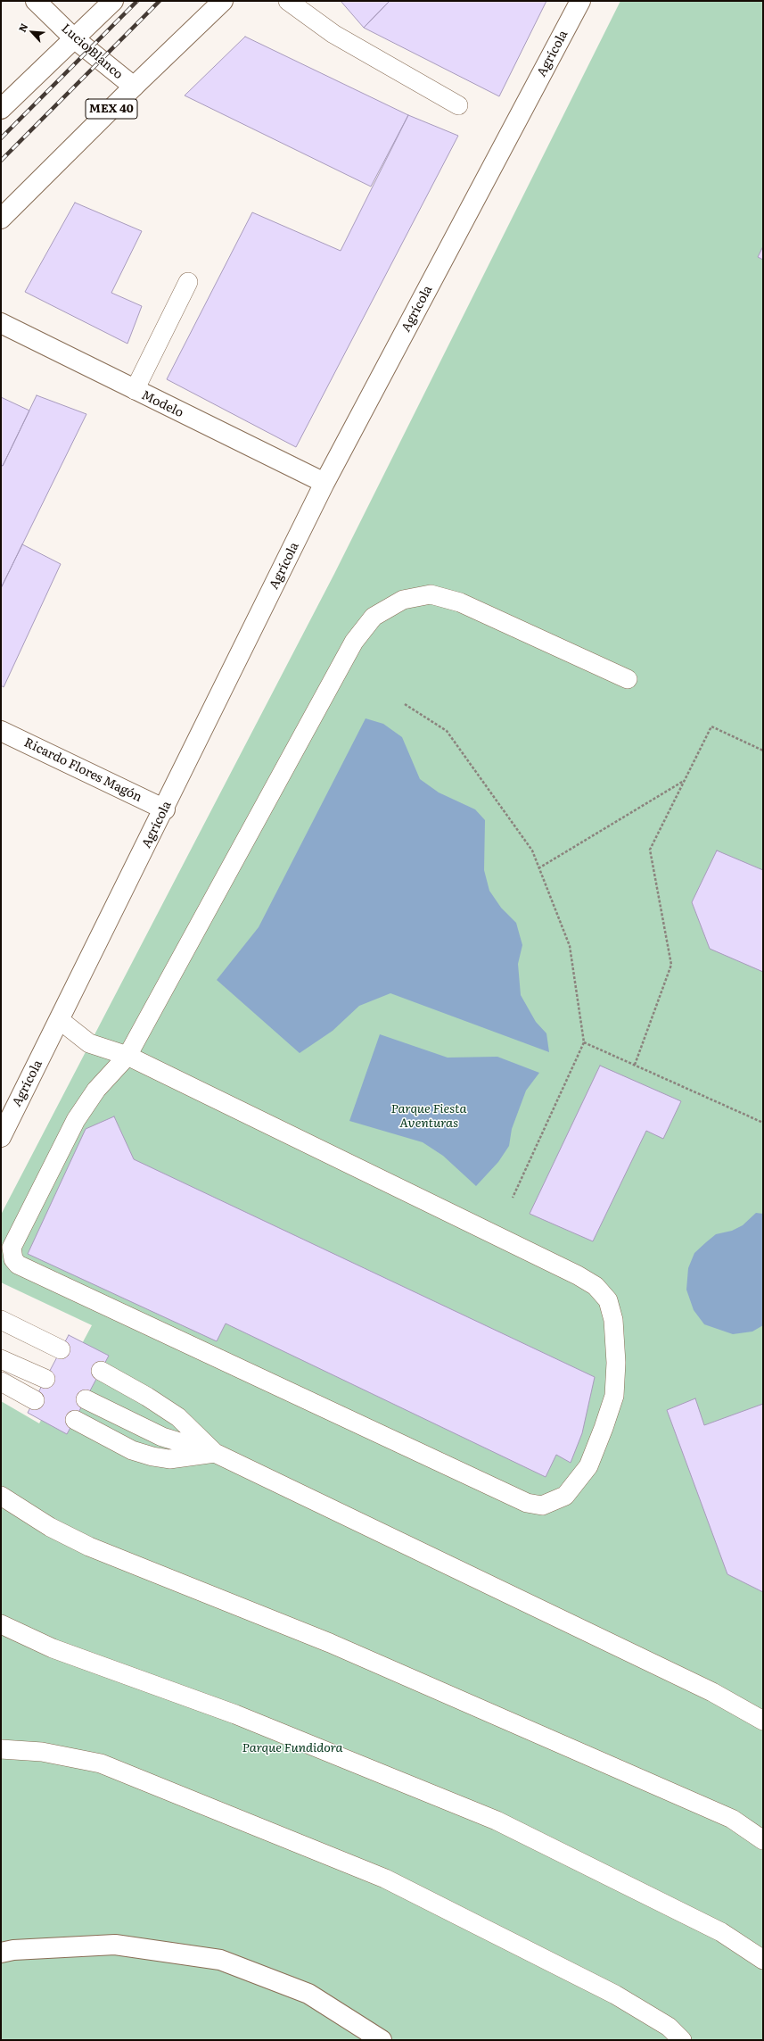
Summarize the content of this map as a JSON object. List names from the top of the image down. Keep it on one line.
{"streets":{"street":["Lucio Blanco","Agrícola","MEX 40","Modelo","Ricardo Flores Magón"]},"crossings":[["Lucio Blanco","MEX 40"],["Agrícola","Modelo"],["Agrícola","Ricardo Flores Magón"]],"parks":["Parque Fiesta Aventuras","Parque Fundidora"],"north":"top left"}
